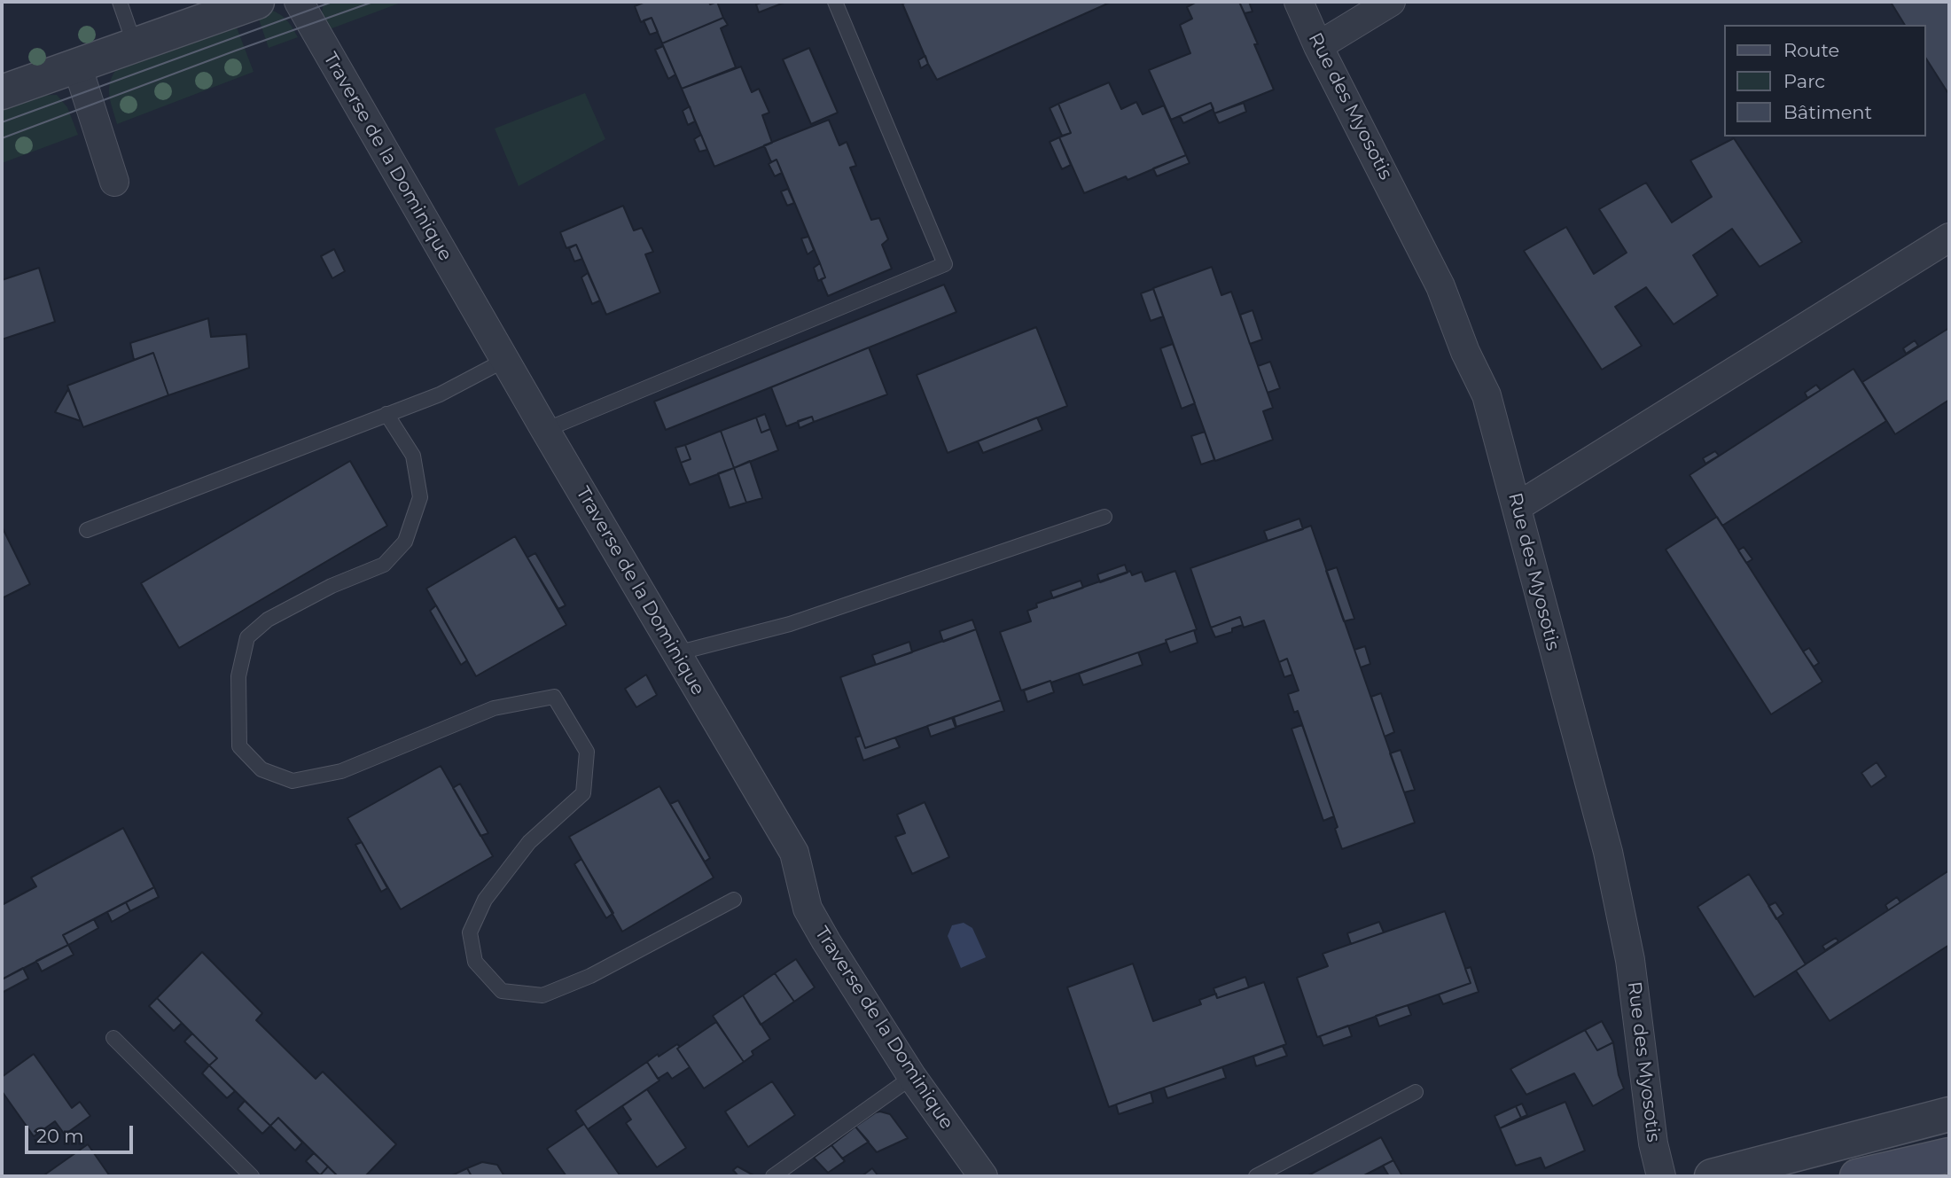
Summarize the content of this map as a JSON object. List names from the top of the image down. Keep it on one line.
{"streets":{"street":["Rue des Myosotis","Traverse de la Dominique"]},"legend":["Route","Parc","Bâtiment"],"scale_bar":"20 m"}
